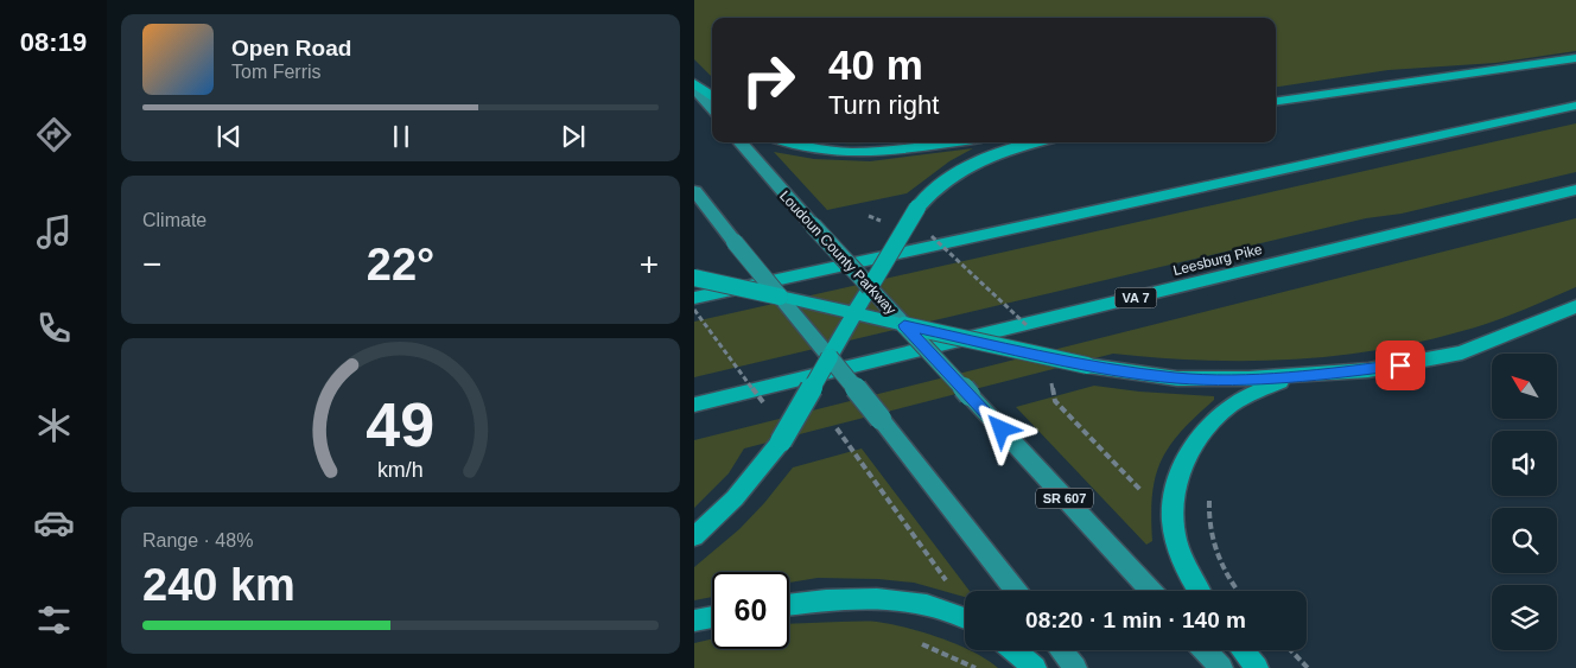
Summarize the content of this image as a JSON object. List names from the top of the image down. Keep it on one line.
{"streets":{"highway":["Leesburg Pike","VA 7"],"main road":["Loudoun County Parkway","SR 607"]},"north":"top left","page":{"tabs":"08:19","turn":["40 m","Turn right"],"song":["Open Road","Tom Ferris"],"tile":["Climate",["Range · 48%","240 km"]],"heat":["−","22°","+"],"limit":"60","trip":"08:20 · 1 min · 140 m","gauge":["49","km/h"]}}
